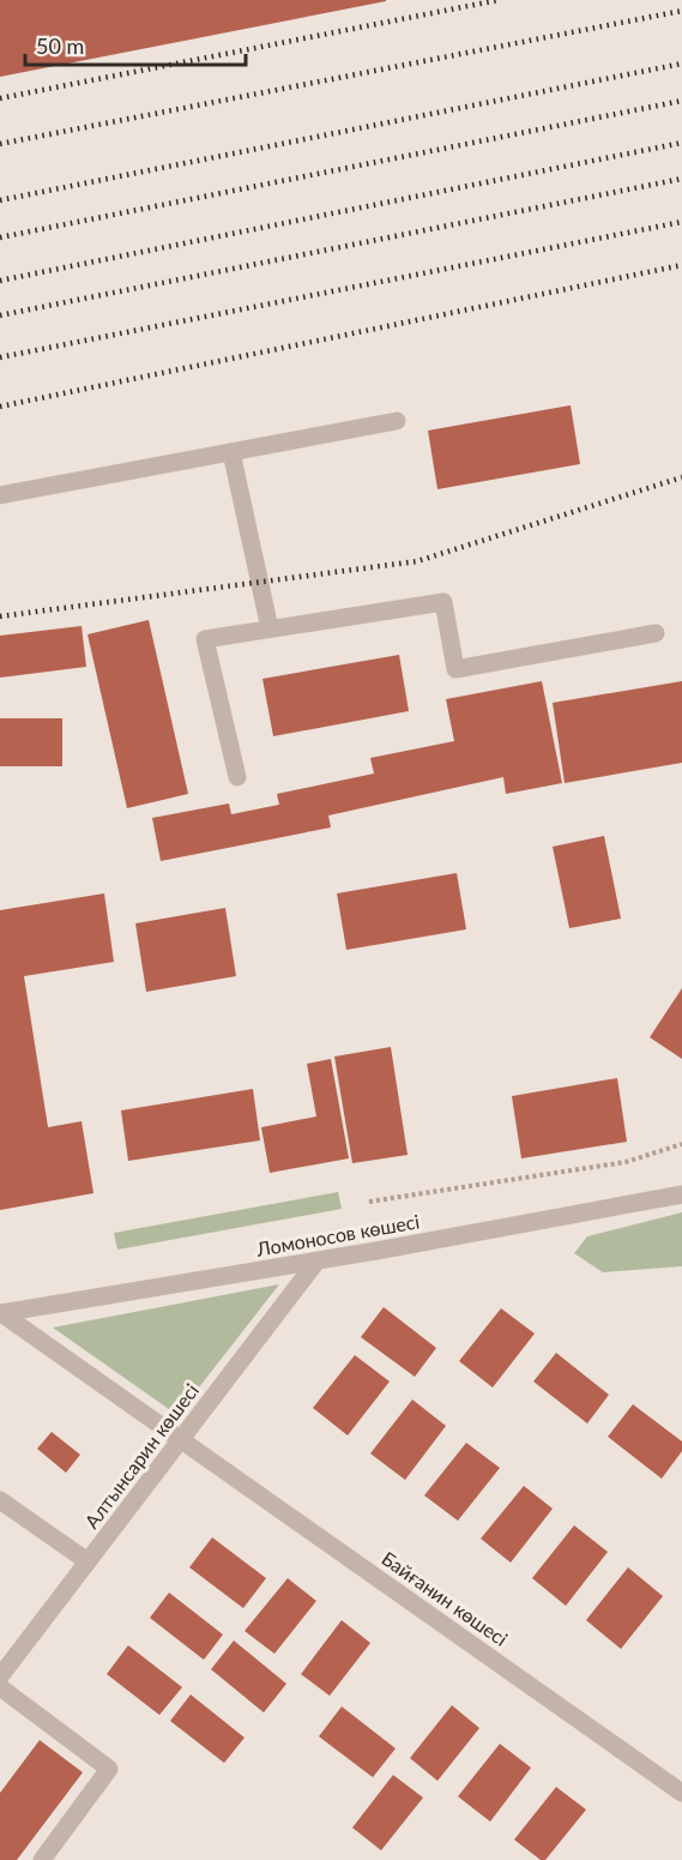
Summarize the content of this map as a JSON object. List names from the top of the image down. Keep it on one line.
{"streets":{"street":["Ломоносов көшесі","Алтынсарин көшесі","Байғанин көшесі"]},"crossings":[["Ломоносов көшесі","Алтынсарин көшесі"],["Ломоносов көшесі","Байғанин көшесі"],["Алтынсарин көшесі","Байғанин көшесі"]],"scale_bar":"50 m"}
